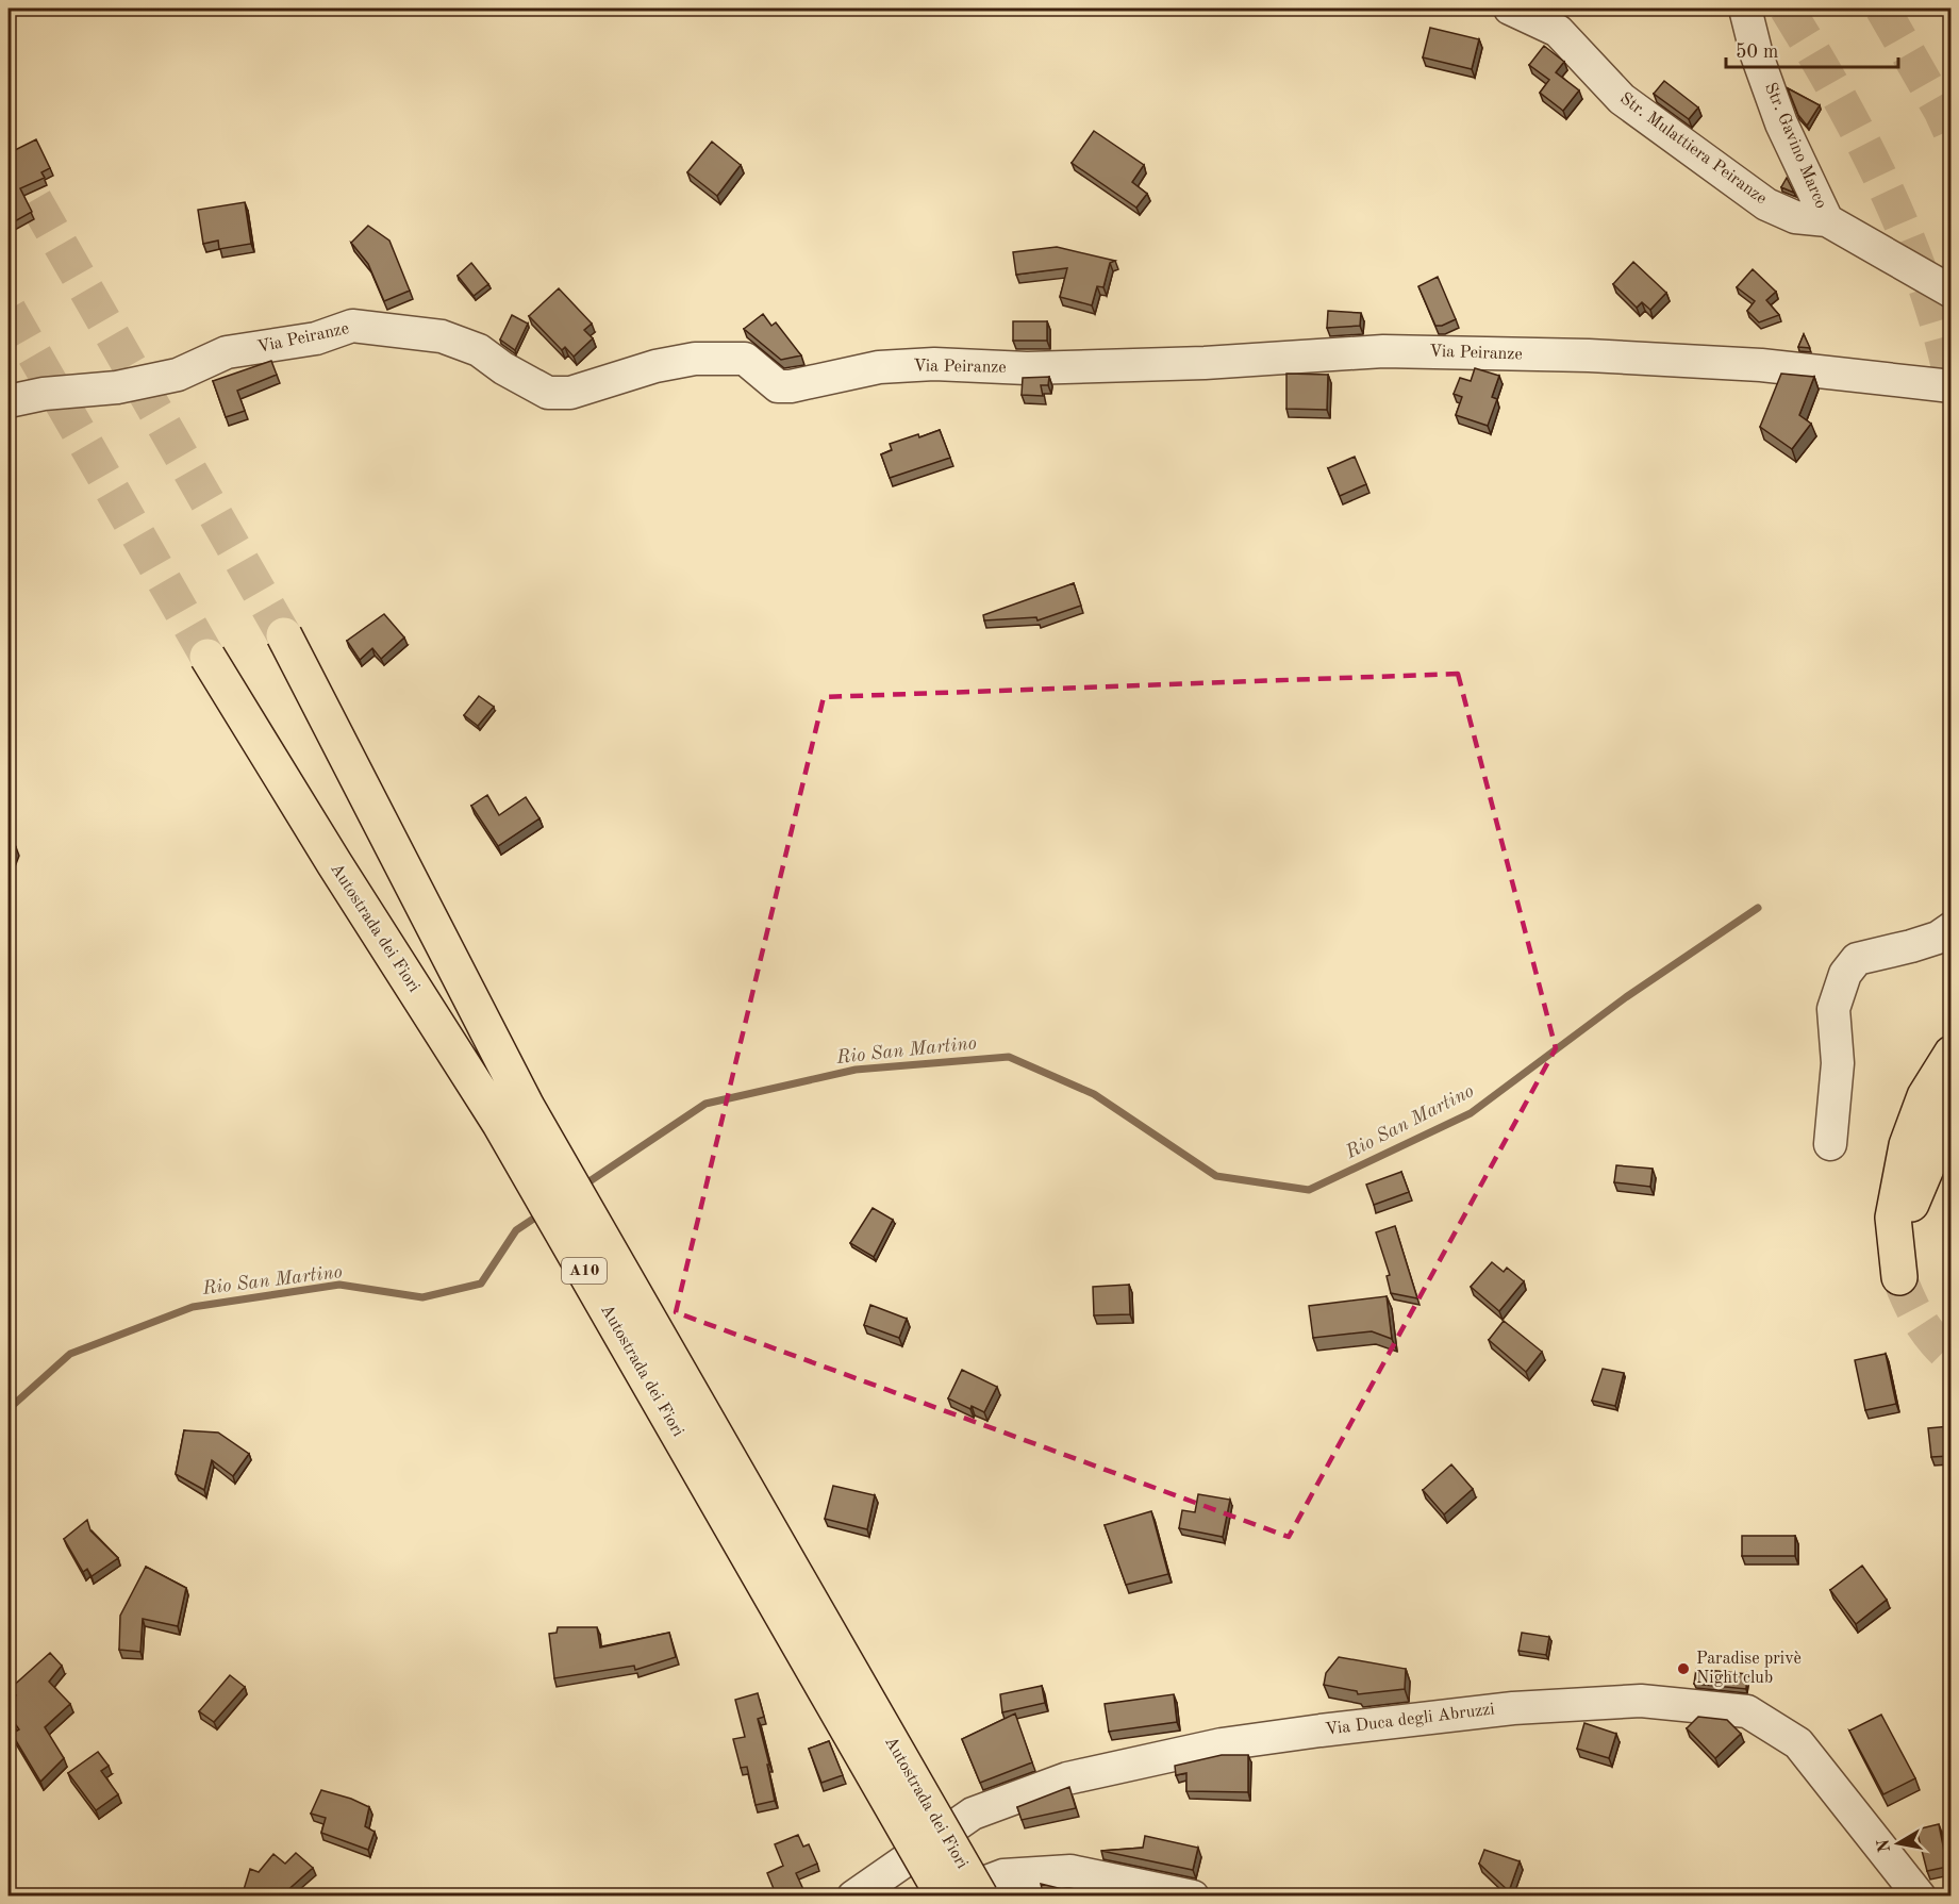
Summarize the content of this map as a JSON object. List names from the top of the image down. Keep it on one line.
{"streets":{"highway":["Autostrada dei Fiori","A10"],"street":["Str. Gavino Marco","Str. Mulattiera Peiranze","Via Peiranze","Via Duca degli Abruzzi"]},"crossings":[["Str. Gavino Marco","Str. Mulattiera Peiranze"]],"water":["Rio San Martino"],"places":["Paradise privè Night club"],"scale_bar":"50 m","north":"left"}
